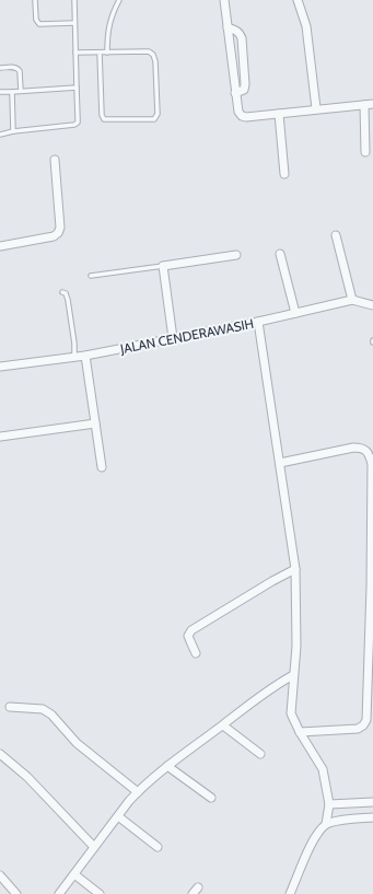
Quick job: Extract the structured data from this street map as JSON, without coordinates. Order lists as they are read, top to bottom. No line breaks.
{"streets":{"street":["JALAN CENDERAWASIH"]}}
